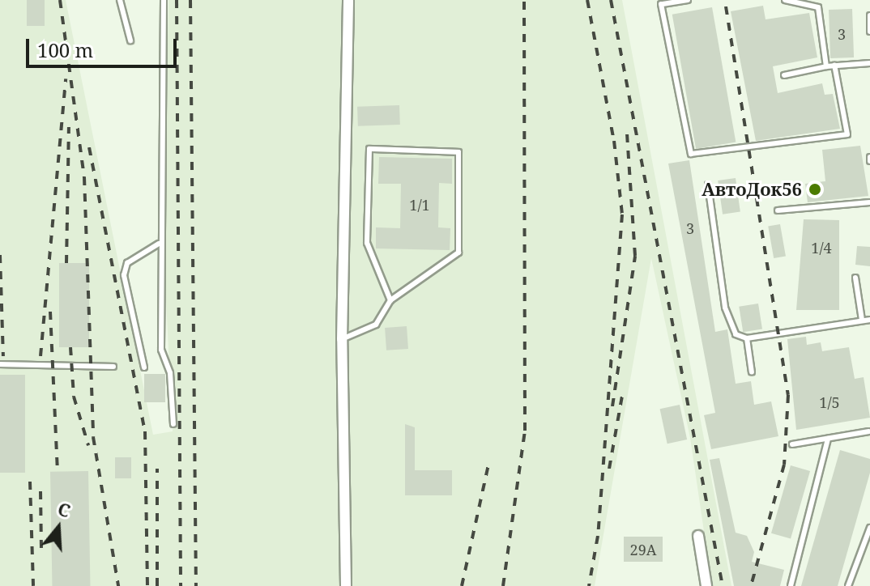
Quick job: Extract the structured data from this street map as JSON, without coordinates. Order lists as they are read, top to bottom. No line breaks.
{"places":["АвтоДок56"],"house_numbers":["3","1/1","3","1/4","1/5","29А"],"scale_bar":"100 m","north":"top"}
